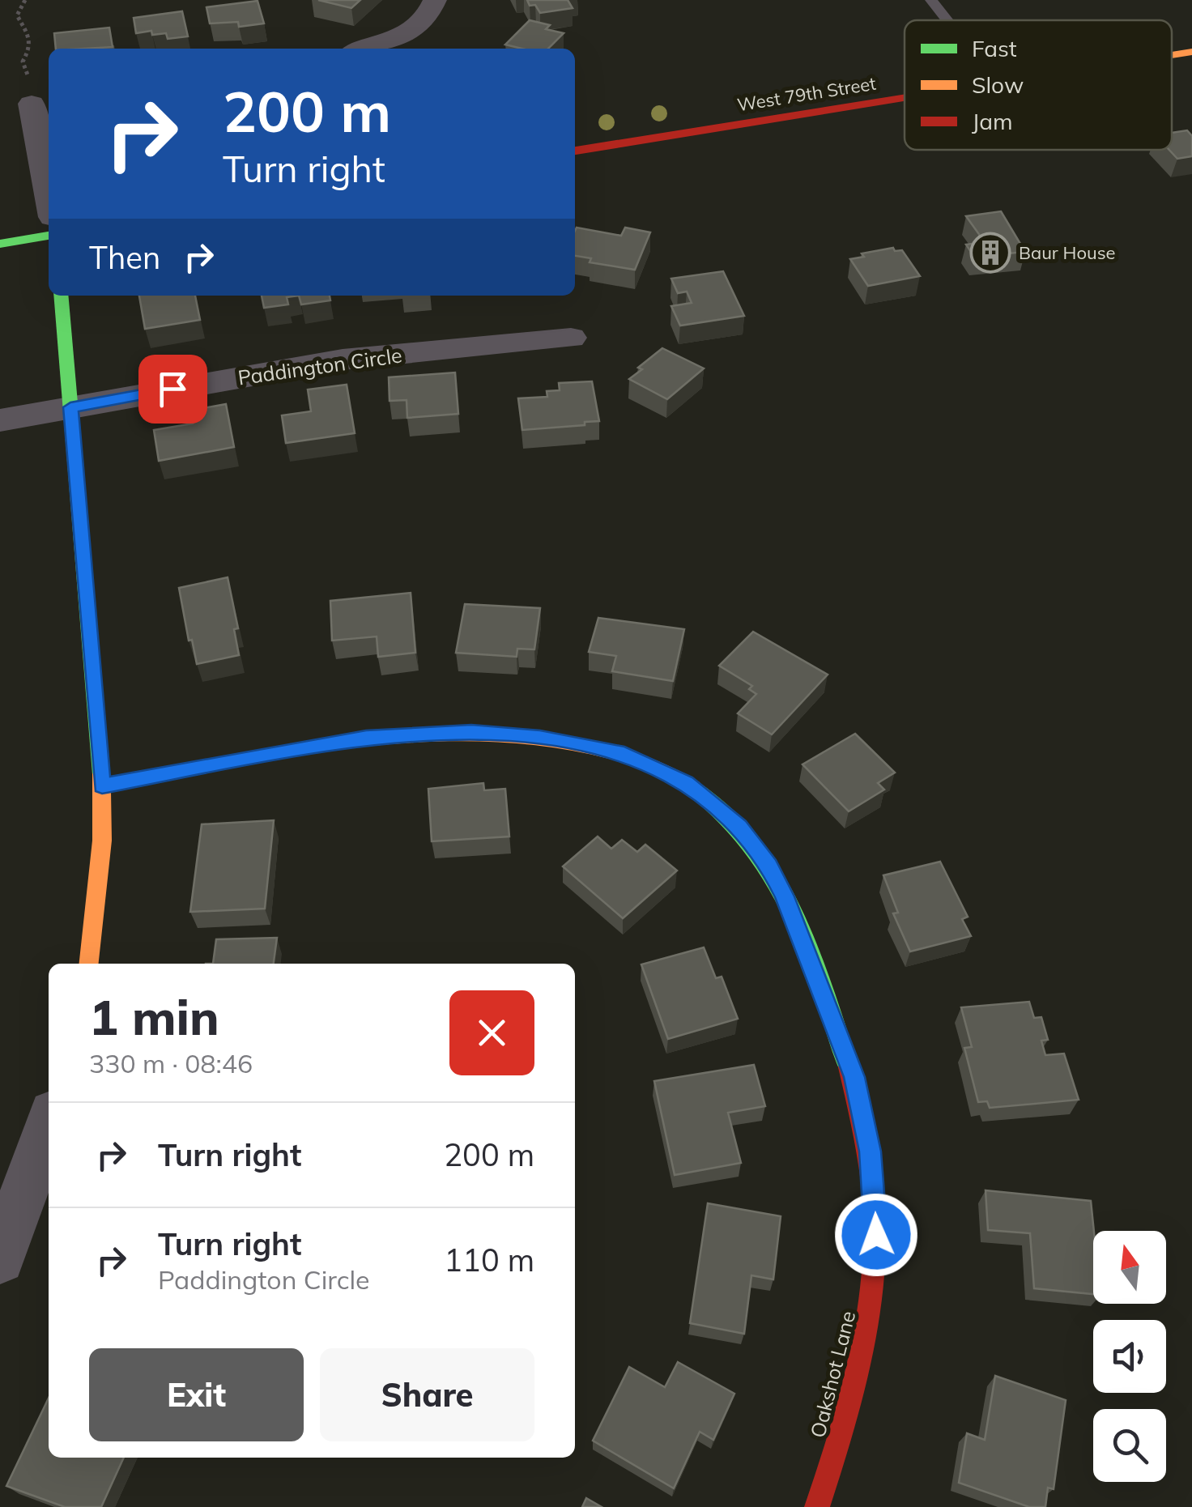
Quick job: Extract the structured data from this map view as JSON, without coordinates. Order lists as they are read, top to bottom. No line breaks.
{"streets":{"street":["West 79th Street","Paddington Circle","Oakshot Lane"]},"places":{"building":["Baur House"]},"legend":["Fast","Slow","Jam"],"north":"top","page":{"turn":["200 m","Turn right"],"then":"Then","heading":["1 min","330 m · 08:46"],"list":[{"name":"Turn right","value":"200 m"},{"name":"Turn right","note":"Paddington Circle","value":"110 m"}],"buttons":["Exit","Share"]}}
